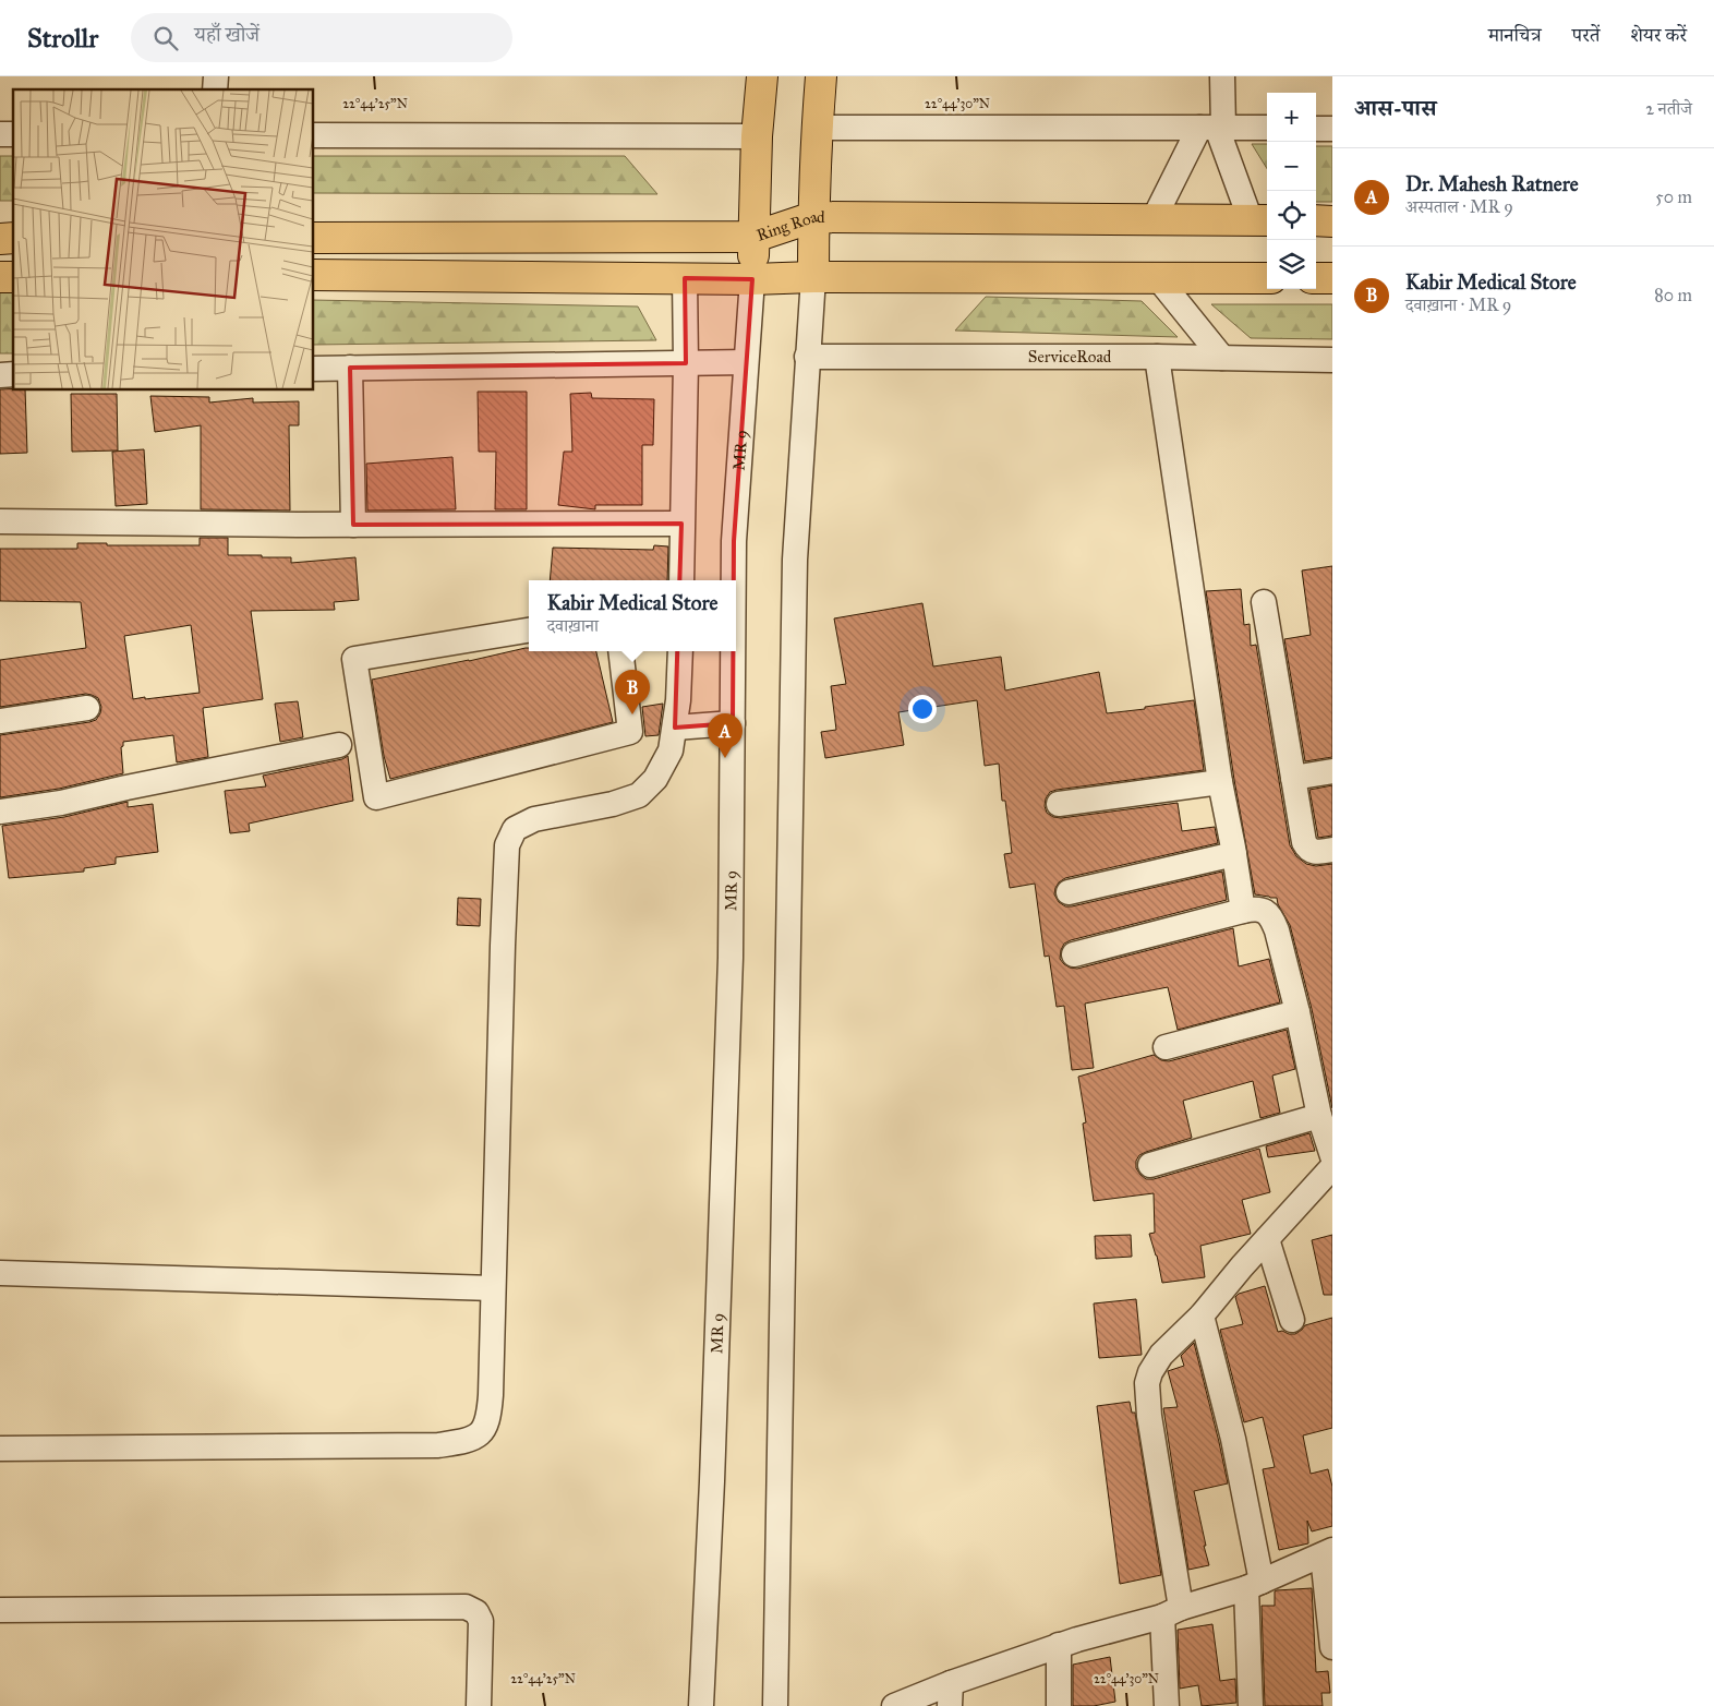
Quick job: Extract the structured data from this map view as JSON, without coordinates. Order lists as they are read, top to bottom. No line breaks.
{"streets":{"main road":["Ring Road","MR 9"],"street":["ServiceRoad"]},"crossings":[["Ring Road","MR 9"]],"page":{"header":"Strollr","search":"यहाँ खोजें","nav":["मानचित्र","परतें","शेयर करें"],"heading":["आस-पास","2 नतीजे"],"map_buttons":["+","−"],"list":[{"mark":"A","name":"Dr. Mahesh Ratnere","note":"अस्पताल · MR 9","value":"50 m"},{"mark":"B","name":"Kabir Medical Store","note":"दवाख़ाना · MR 9","value":"80 m"}],"popup":["Kabir Medical Store","दवाख़ाना"],"pins":["B","A"]},"coordinates":["22°44'25\"N","22°44'30\"N"]}
